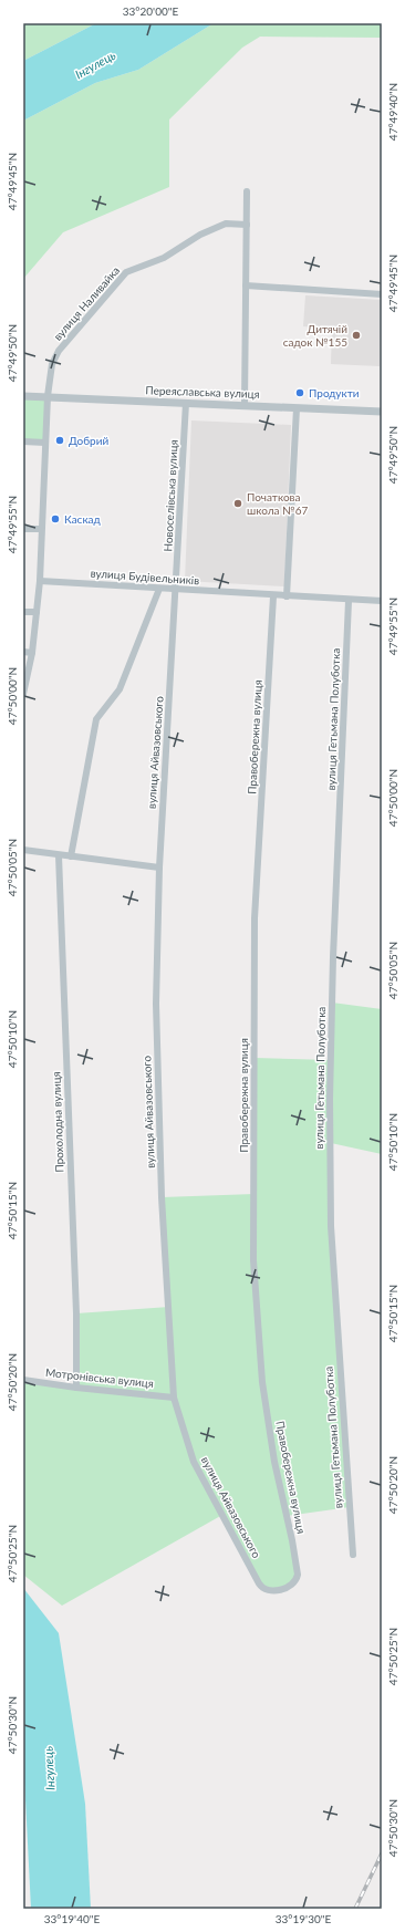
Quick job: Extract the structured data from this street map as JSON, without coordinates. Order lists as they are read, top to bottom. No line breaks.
{"streets":{"street":["вулиця Наливайка","Переяславська вулиця","Новоселівська вулиця","вулиця Будівельників","вулиця Гетьмана Полуботка","Правобережна вулиця","вулиця Айвазовського","Прохолодна вулиця","Мотронівська вулиця"]},"crossings":[["вулиця Наливайка","Переяславська вулиця"],["Переяславська вулиця","Новоселівська вулиця"],["Новоселівська вулиця","вулиця Будівельників"],["Новоселівська вулиця","вулиця Айвазовського"],["вулиця Будівельників","вулиця Гетьмана Полуботка"],["вулиця Будівельників","Правобережна вулиця"],["вулиця Будівельників","вулиця Айвазовського"],["Правобережна вулиця","вулиця Айвазовського"],["вулиця Айвазовського","Мотронівська вулиця"],["Прохолодна вулиця","Мотронівська вулиця"]],"water":["Інгулець"],"places":["Дитячій садок №155","Продукти","Добрий","Початкова школа №67","Каскад"],"coordinates":["33°20'00\"E","47°49'40\"N","47°49'45\"N","47°49'50\"N","47°49'55\"N","47°50'00\"N","47°50'05\"N","47°50'10\"N","47°50'15\"N","47°50'20\"N","47°50'25\"N","47°50'30\"N","33°19'40\"E","33°19'30\"E"]}
